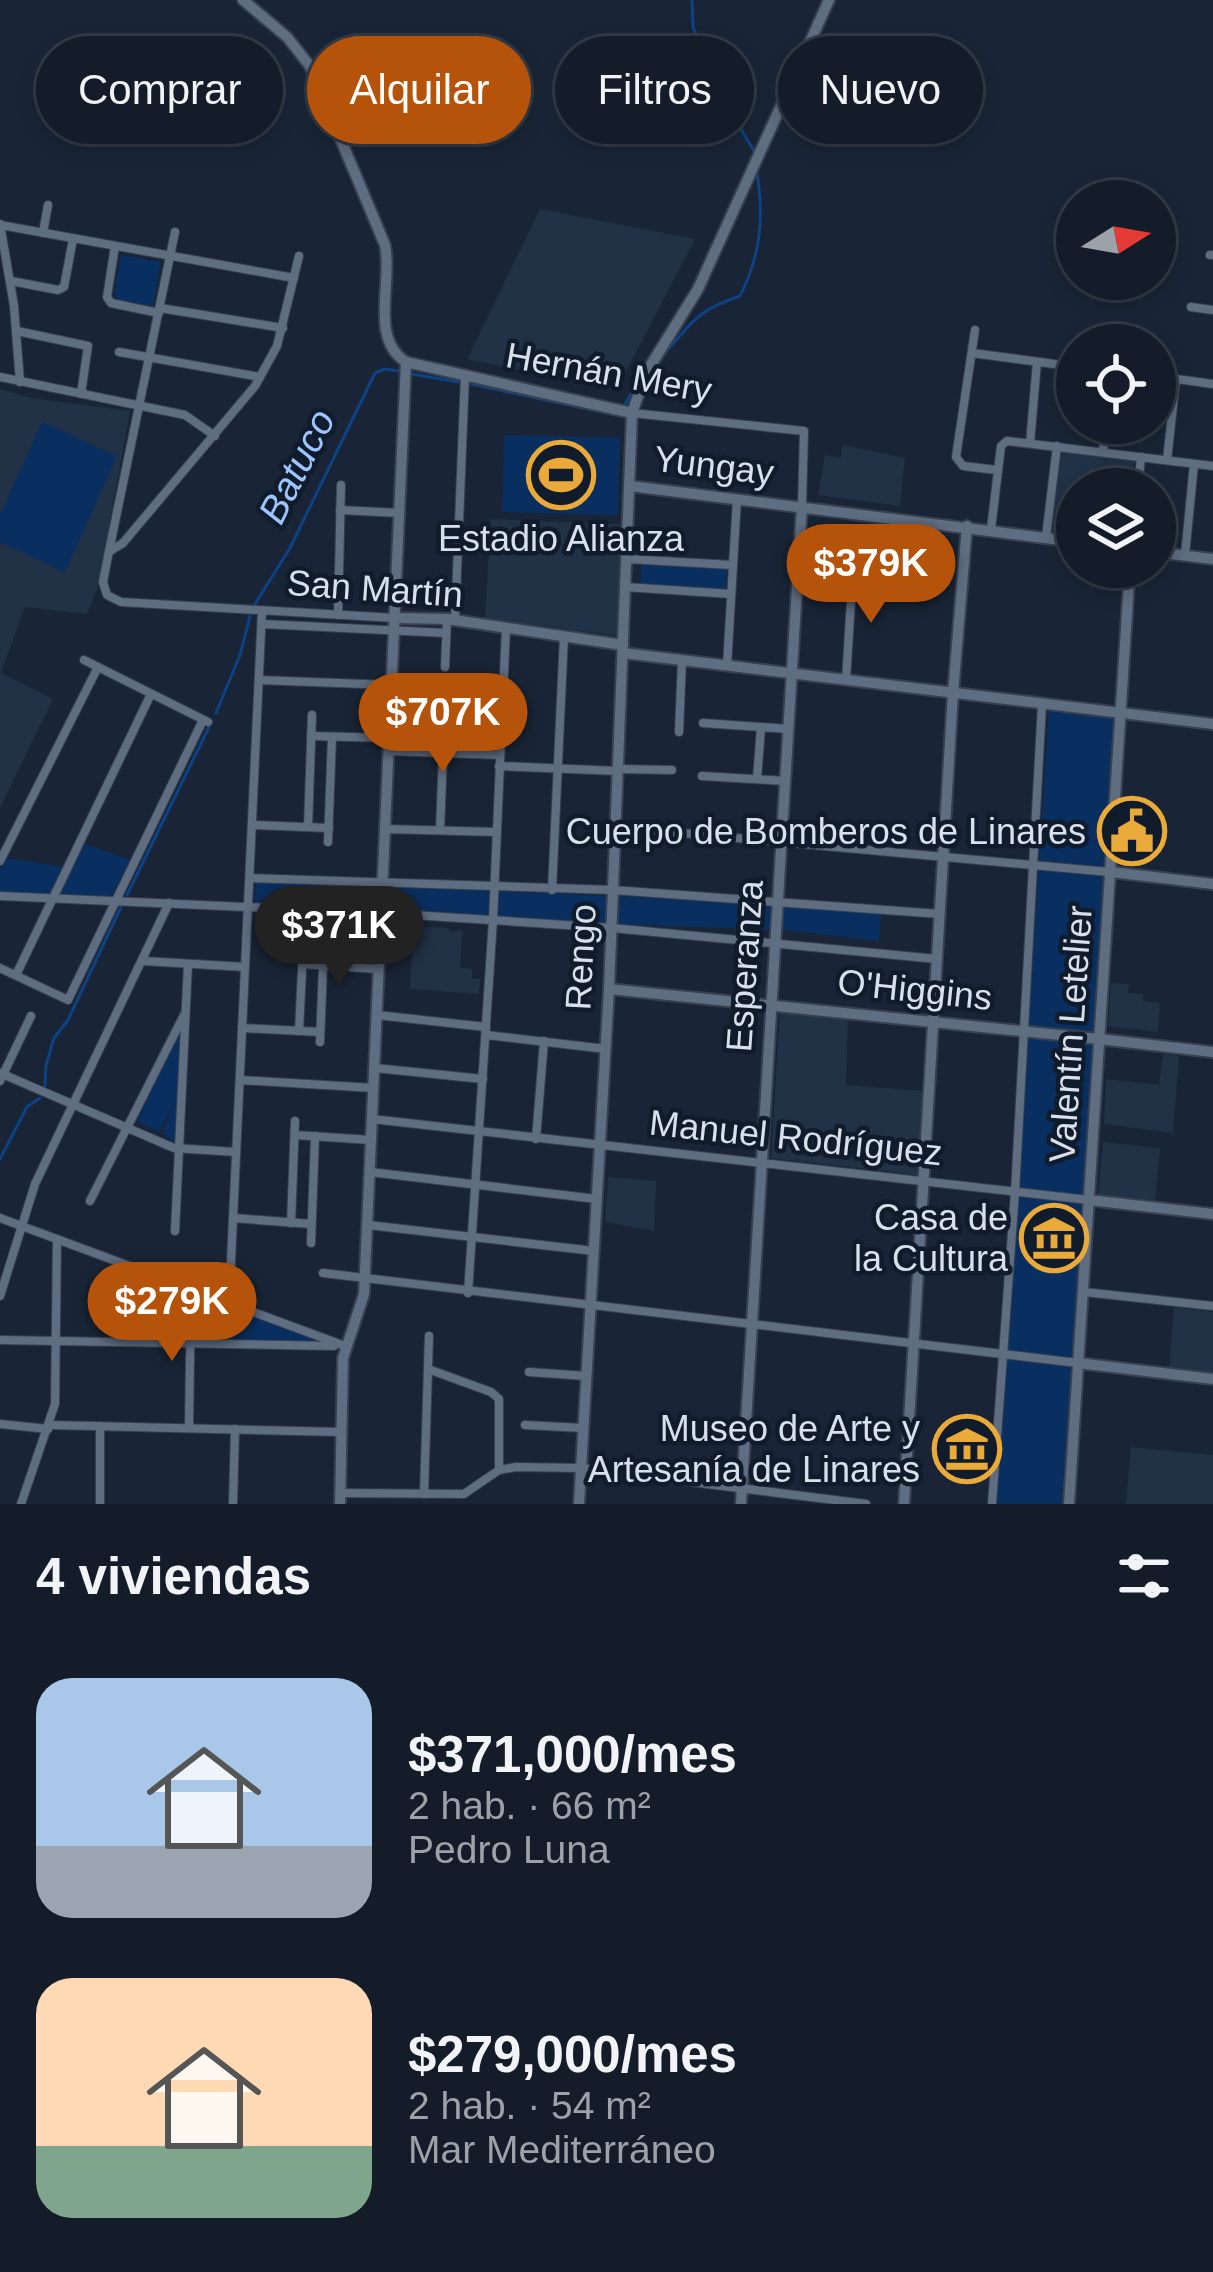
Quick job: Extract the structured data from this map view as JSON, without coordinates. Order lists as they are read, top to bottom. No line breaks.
{"streets":{"street":["Hernán Mery","Yungay","San Martín","Rengo","Esperanza","O'Higgins","Valentín Letelier","Manuel Rodríguez"]},"crossings":[["Hernán Mery","Rengo"],["Hernán Mery","Esperanza"],["Yungay","Rengo"],["Yungay","Esperanza"],["San Martín","Rengo"],["San Martín","Esperanza"],["San Martín","Valentín Letelier"],["Rengo","O'Higgins"],["Rengo","Manuel Rodríguez"],["Esperanza","O'Higgins"],["Esperanza","Manuel Rodríguez"],["O'Higgins","Valentín Letelier"],["Valentín Letelier","Manuel Rodríguez"]],"water":["Batuco"],"places":{"sports":["Estadio Alianza"],"public building":["Cuerpo de Bomberos de Linares"],"museum":["Casa de la Cultura","Museo de Arte y Artesanía de Linares"]},"north":"right","page":{"chip":["Comprar","Alquilar","Filtros","Nuevo"],"price":["$379K","$707K","$371K","$279K"],"heading":"4 viviendas","list":[{"name":"$371,000/mes","note":"2 hab. · 66 m² · Pedro Luna"},{"name":"$279,000/mes","note":"2 hab. · 54 m² · Mar Mediterráneo"}]}}
